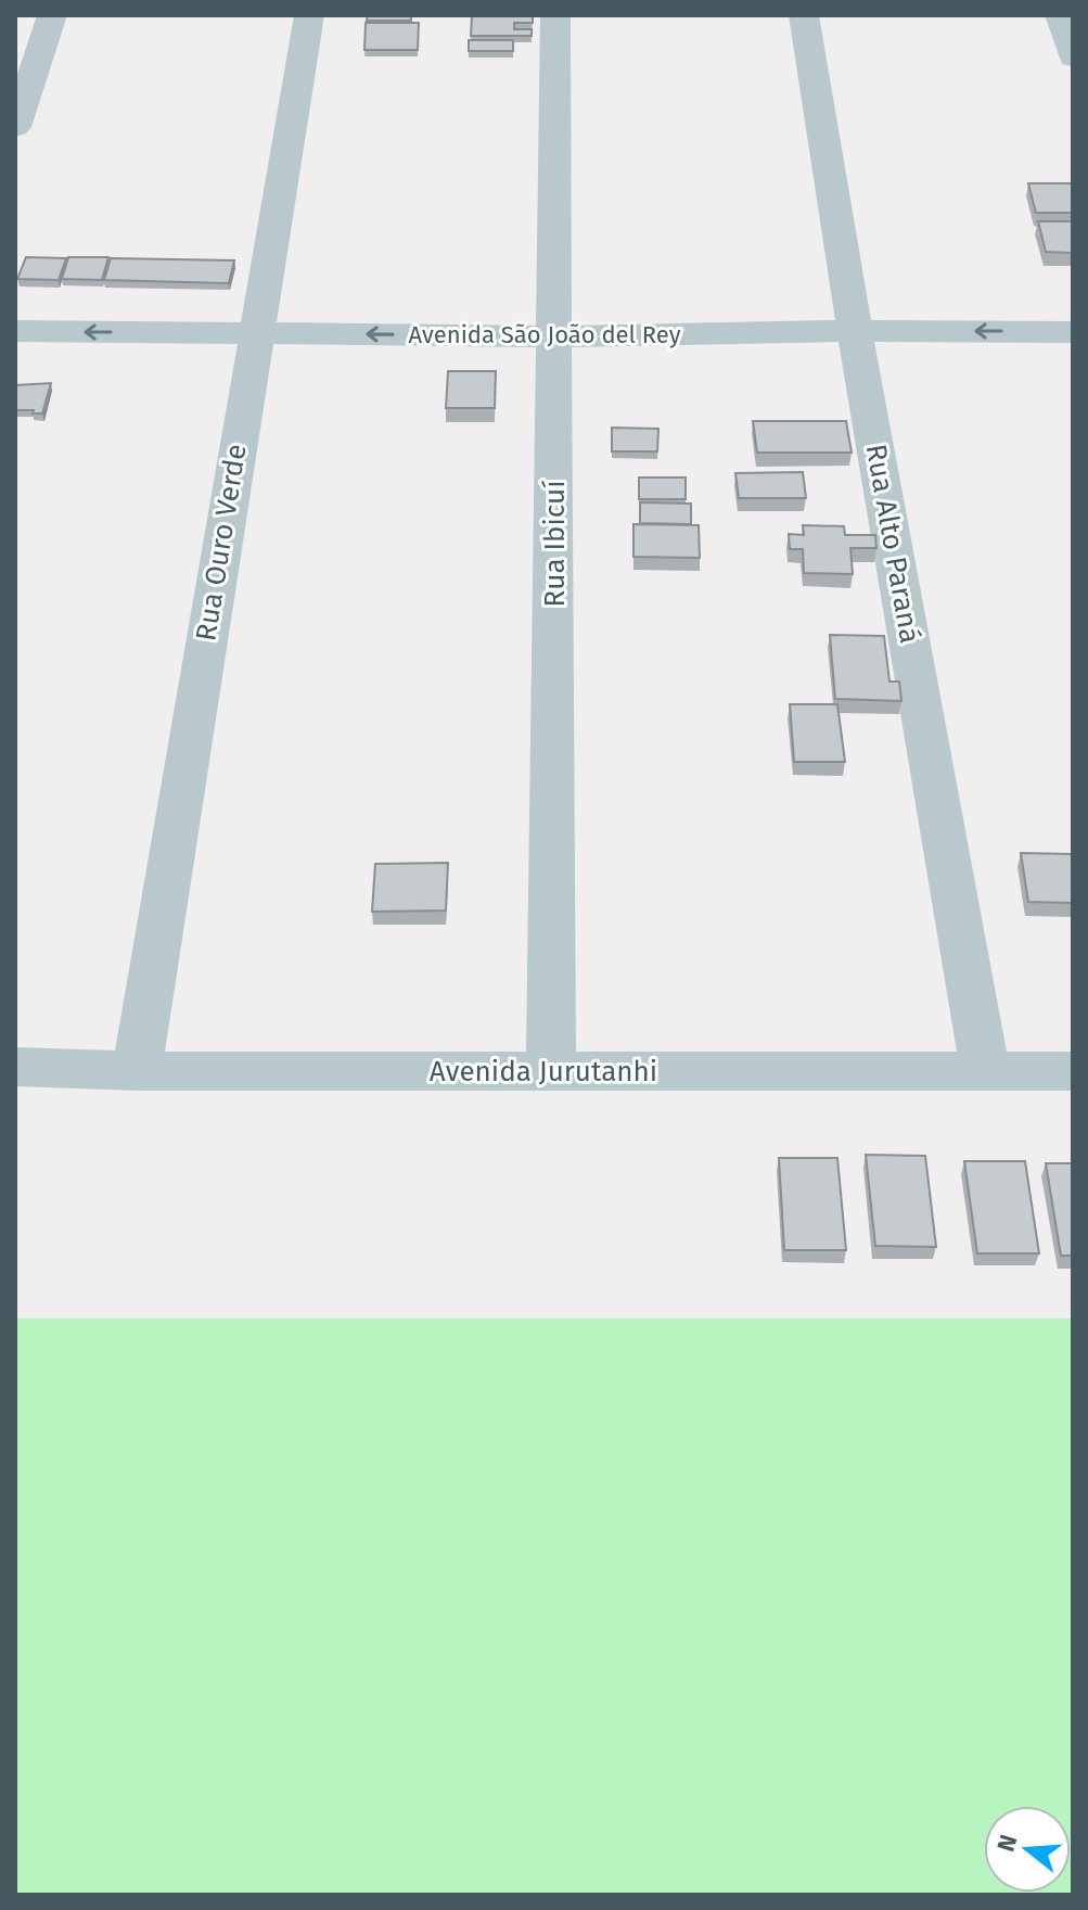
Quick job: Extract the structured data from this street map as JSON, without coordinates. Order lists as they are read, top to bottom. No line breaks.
{"streets":{"street":["Avenida São João del Rey","Rua Ouro Verde","Rua Ibicuí","Rua Alto Paraná","Avenida Jurutanhi"]},"crossings":[["Avenida São João del Rey","Rua Ouro Verde"],["Avenida São João del Rey","Rua Ibicuí"],["Avenida São João del Rey","Rua Alto Paraná"],["Rua Ouro Verde","Avenida Jurutanhi"],["Rua Ibicuí","Avenida Jurutanhi"],["Rua Alto Paraná","Avenida Jurutanhi"]],"one_way":["Avenida São João del Rey"],"north":"left"}
